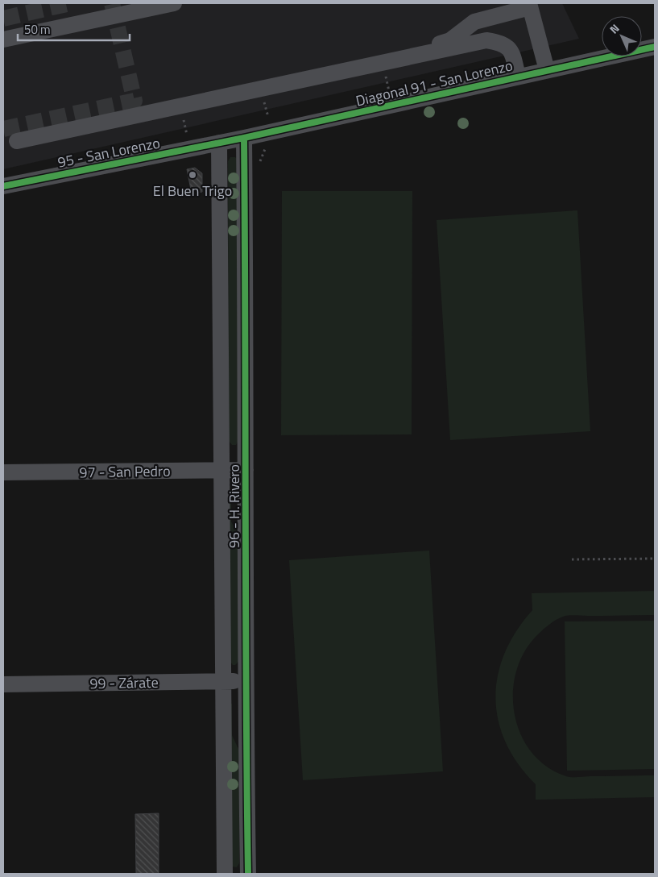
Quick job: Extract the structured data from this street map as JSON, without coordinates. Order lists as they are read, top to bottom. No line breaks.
{"streets":{"street":["Diagonal 91 - San Lorenzo","95 - San Lorenzo","97 - San Pedro","96 - H. Rivero","99 - Zárate"]},"crossings":[["Diagonal 91 - San Lorenzo","95 - San Lorenzo"],["Diagonal 91 - San Lorenzo","96 - H. Rivero"],["95 - San Lorenzo","96 - H. Rivero"],["97 - San Pedro","96 - H. Rivero"],["96 - H. Rivero","99 - Zárate"]],"places":["El Buen Trigo"],"scale_bar":"50 m","north":"top left"}
